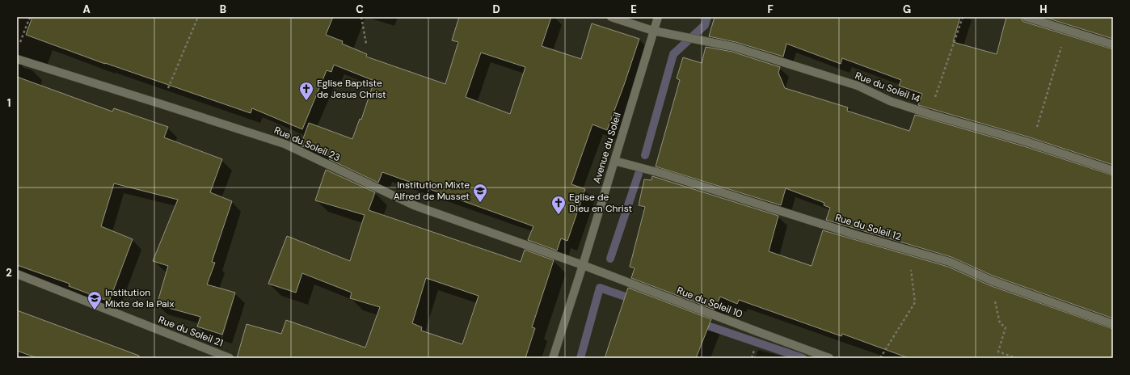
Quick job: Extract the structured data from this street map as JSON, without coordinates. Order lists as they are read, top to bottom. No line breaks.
{"streets":{"street":["Rue du Soleil 14","Rue du Soleil 23","Avenue du Soleil","Rue du Soleil 12","Rue du Soleil 10","Rue du Soleil 21"]},"crossings":[["Rue du Soleil 14","Avenue du Soleil"],["Rue du Soleil 23","Avenue du Soleil"],["Rue du Soleil 23","Rue du Soleil 10"],["Avenue du Soleil","Rue du Soleil 12"],["Avenue du Soleil","Rue du Soleil 10"]],"places":{"church":["Eglise Baptiste de Jesus Christ","Eglise de Dieu en Christ"],"school or university":["Institution Mixte Alfred de Musset","Institution Mixte de la Paix"]},"grid":{"columns":["A","B","C","D","E","F","G","H"],"rows":["1","2"]}}
